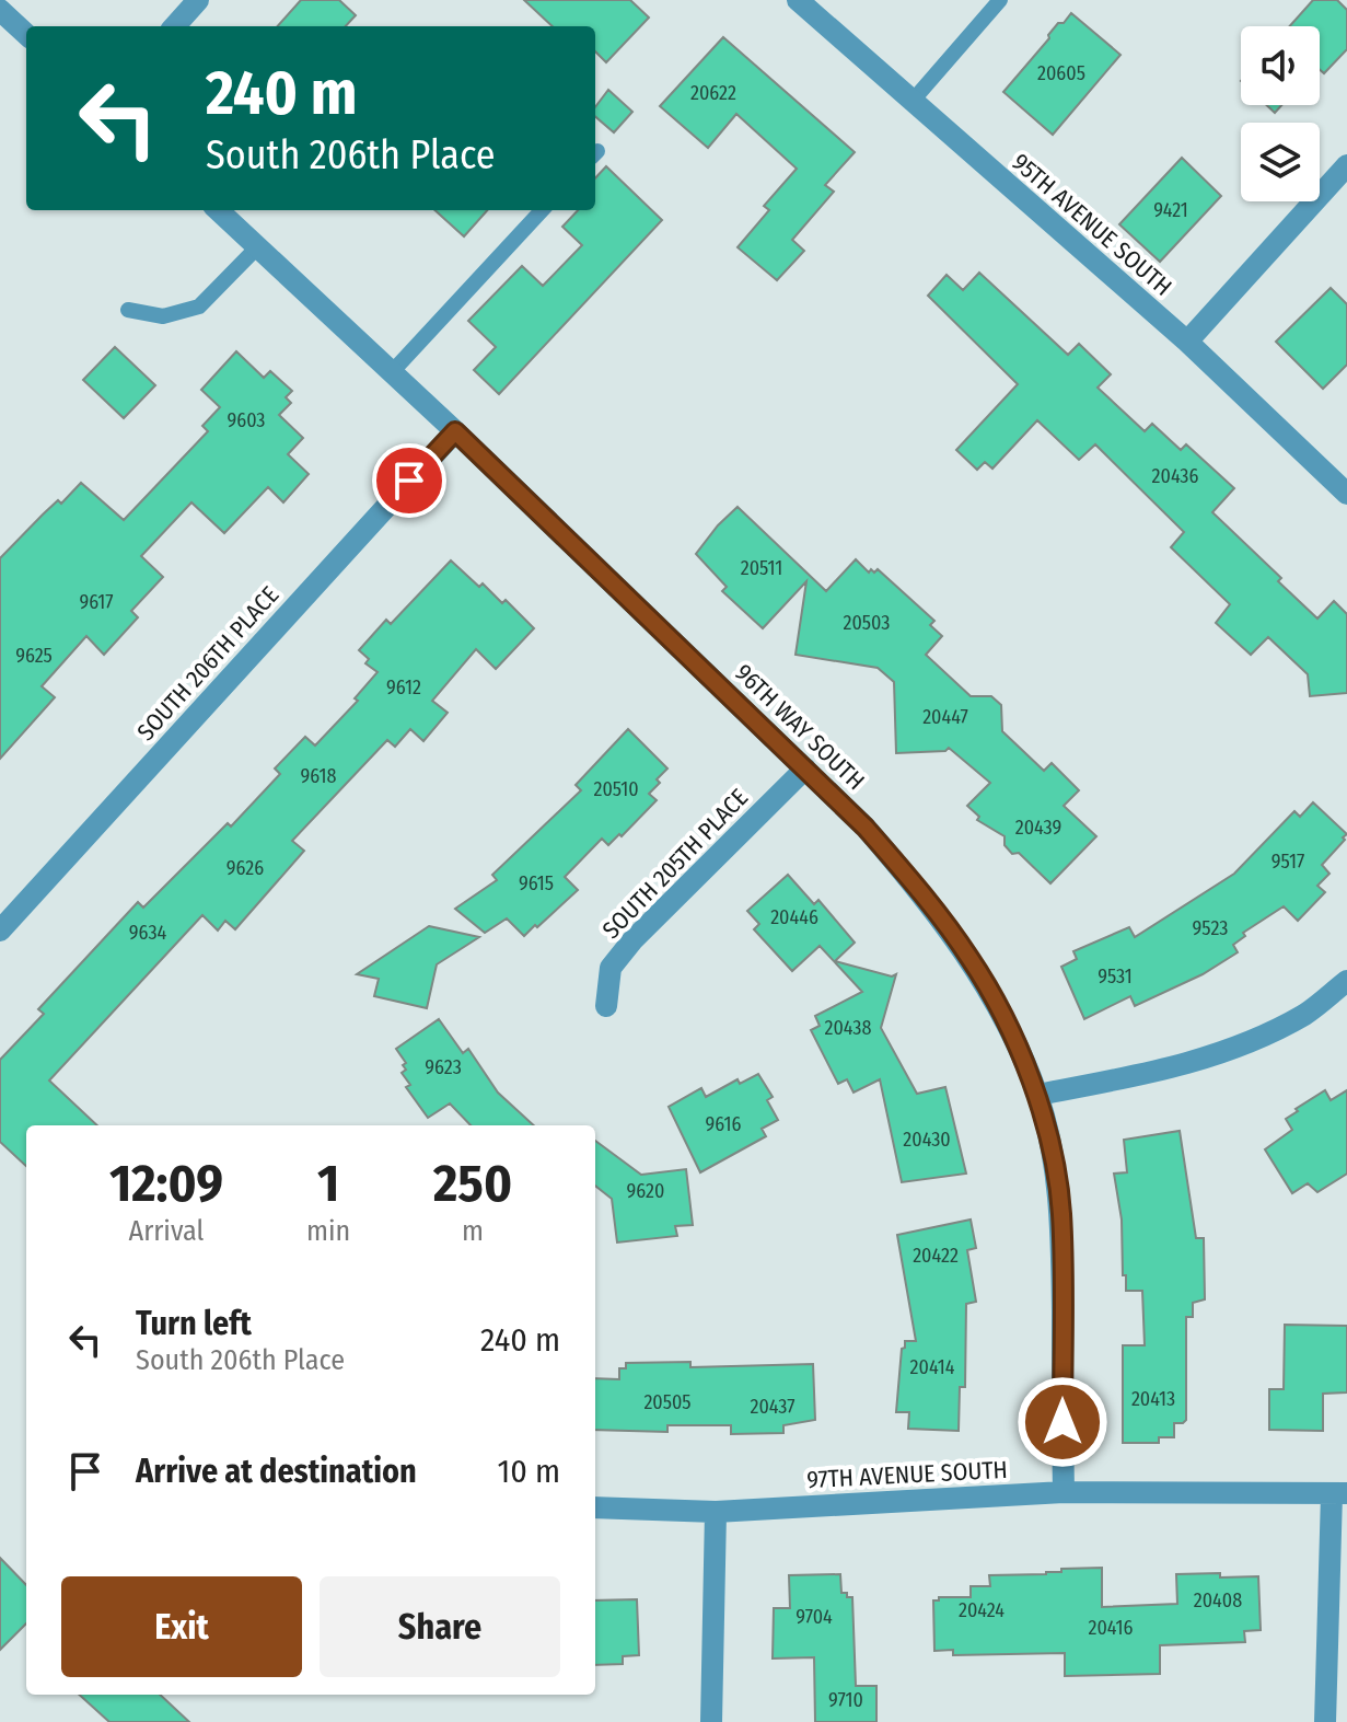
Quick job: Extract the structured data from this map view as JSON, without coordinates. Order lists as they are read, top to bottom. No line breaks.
{"streets":{"street":["95TH AVENUE SOUTH","SOUTH 206TH PLACE","96TH WAY SOUTH","SOUTH 205TH PLACE","97TH AVENUE SOUTH"]},"crossings":[["SOUTH 206TH PLACE","96TH WAY SOUTH"],["96TH WAY SOUTH","SOUTH 205TH PLACE"],["96TH WAY SOUTH","97TH AVENUE SOUTH"]],"house_numbers":["20605","20622","9421","9603","20436","20511","9617","20503","9625","9612","20447","9618","20510","20439","9517","9626","9615","20446","9523","9634","9531","20438","9623","9616","20430","9620","20422","20414","20413","20505","20437","20408","20424","9704","20416","9710"],"page":{"turn":["240 m","South 206th Place"],"eta":["12:09","Arrival","1","min","250","m"],"list":[{"name":"Turn left","note":"South 206th Place","value":"240 m"},{"name":"Arrive at destination","value":"10 m"}],"buttons":["Exit","Share"]}}
